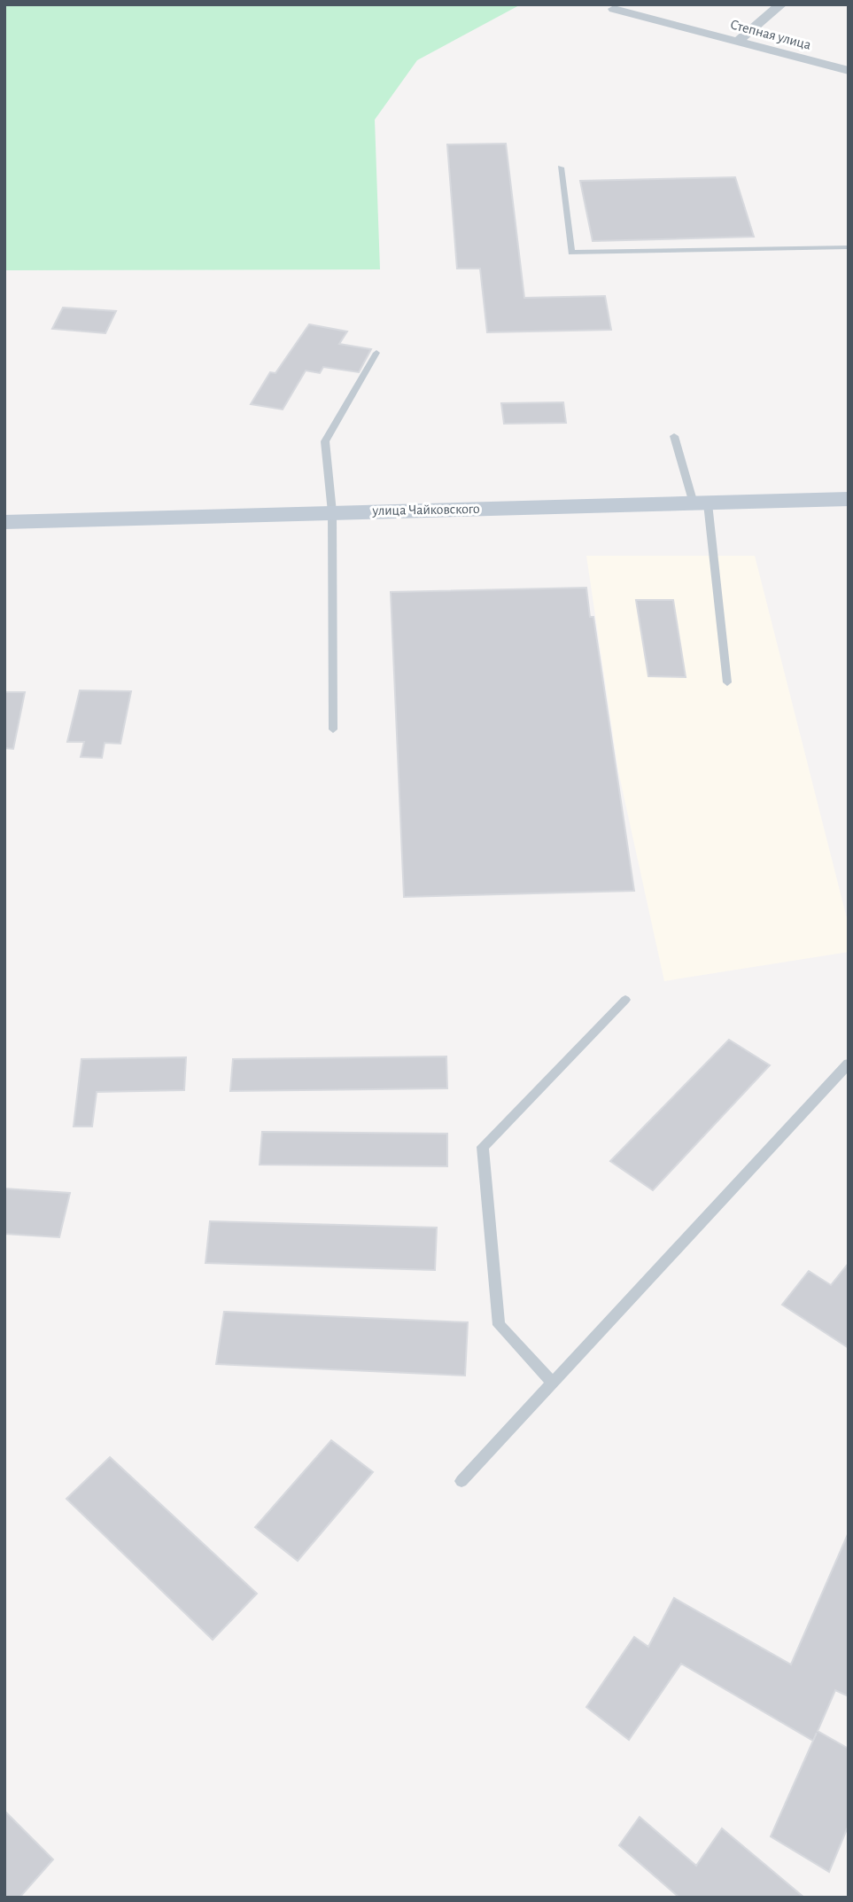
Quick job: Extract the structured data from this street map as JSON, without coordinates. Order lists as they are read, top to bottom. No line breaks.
{"streets":{"main road":["улица Чайковского"],"street":["Степная улица"]}}
